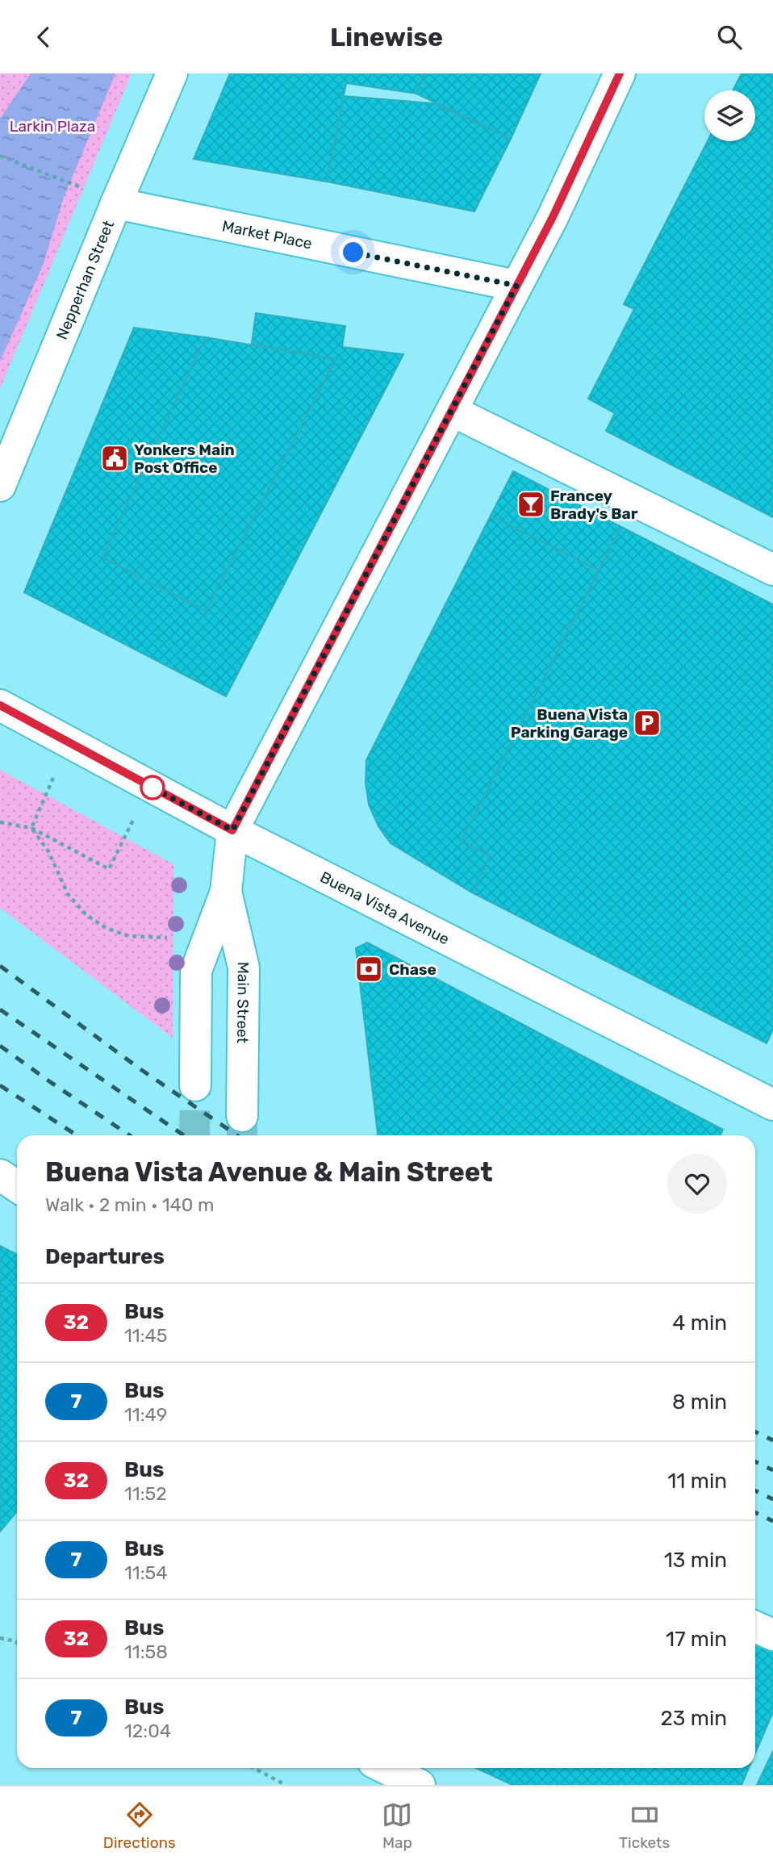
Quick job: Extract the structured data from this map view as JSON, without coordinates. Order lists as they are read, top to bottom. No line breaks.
{"streets":{"street":["Market Place","Nepperhan Street","Buena Vista Avenue","Main Street"]},"crossings":[["Market Place","Nepperhan Street"],["Market Place","Main Street"],["Buena Vista Avenue","Main Street"]],"parks":["Larkin Plaza"],"places":{"public building":["Yonkers Main Post Office"],"bar":["Francey Brady's Bar"],"parking":["Buena Vista Parking Garage"],"bank":["Chase"]},"lines":["bus line 32"],"page":{"header":"Linewise","heading":[["Buena Vista Avenue & Main Street","Walk · 2 min · 140 m"],"Departures"],"list":[{"mark":"32","name":"Bus","note":"11:45","value":"4 min"},{"mark":"7","name":"Bus","note":"11:49","value":"8 min"},{"mark":"32","name":"Bus","note":"11:52","value":"11 min"},{"mark":"7","name":"Bus","note":"11:54","value":"13 min"},{"mark":"32","name":"Bus","note":"11:58","value":"17 min"},{"mark":"7","name":"Bus","note":"12:04","value":"23 min"}],"tabs":["Directions","Map","Tickets"]}}
